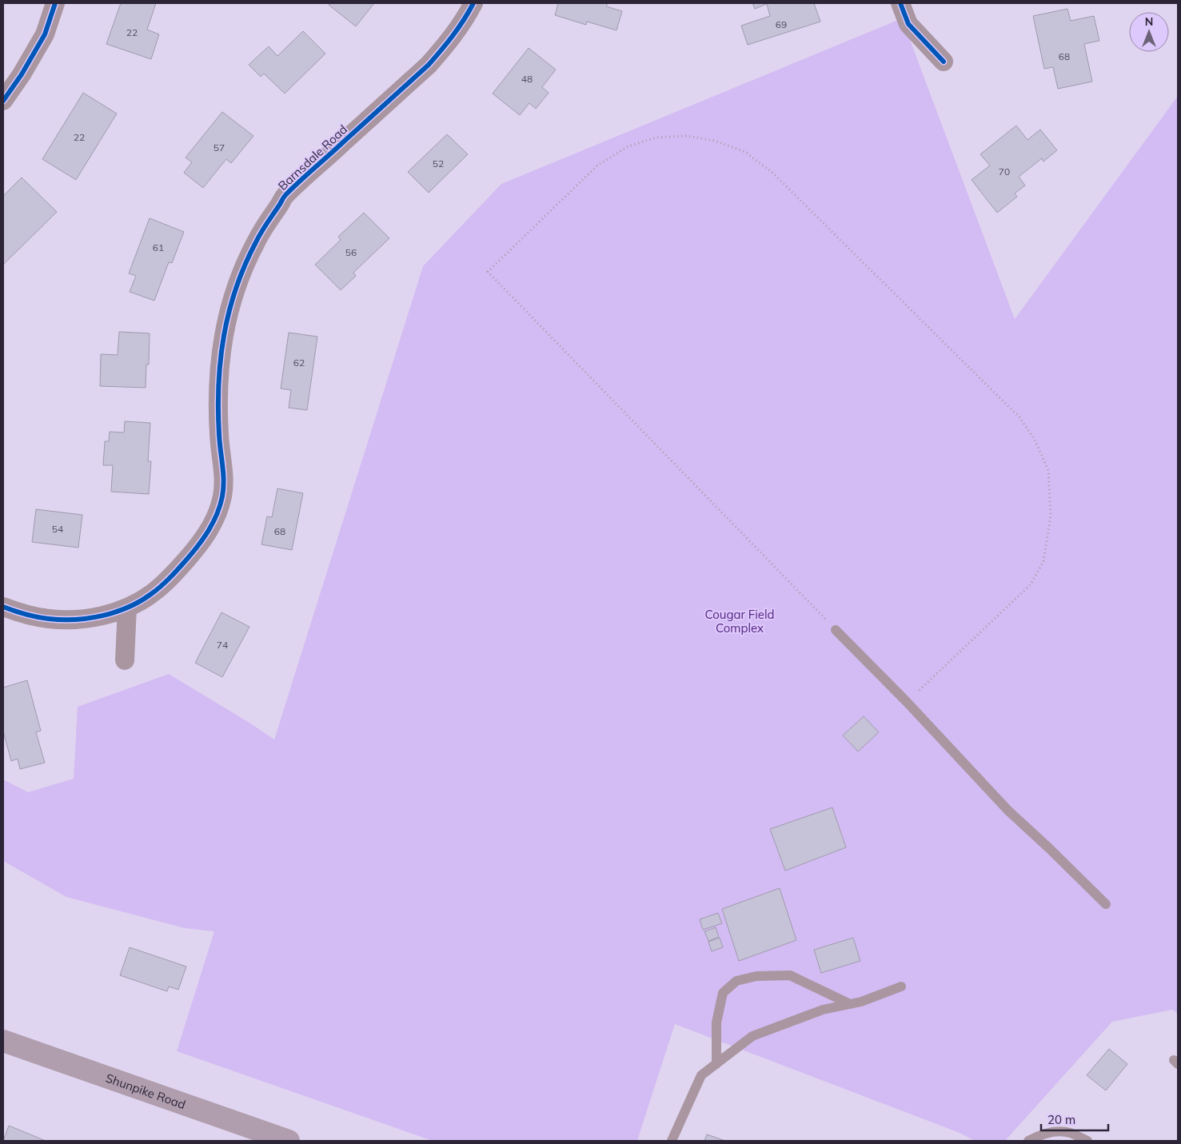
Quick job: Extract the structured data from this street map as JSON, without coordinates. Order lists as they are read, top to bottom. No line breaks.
{"streets":{"main road":["Shunpike Road"],"street":["Barnsdale Road"]},"parks":["Cougar Field Complex"],"house_numbers":["69","22","68","48","22","57","52","70","61","56","62","54","68","74"],"scale_bar":"20 m","north":"top"}
